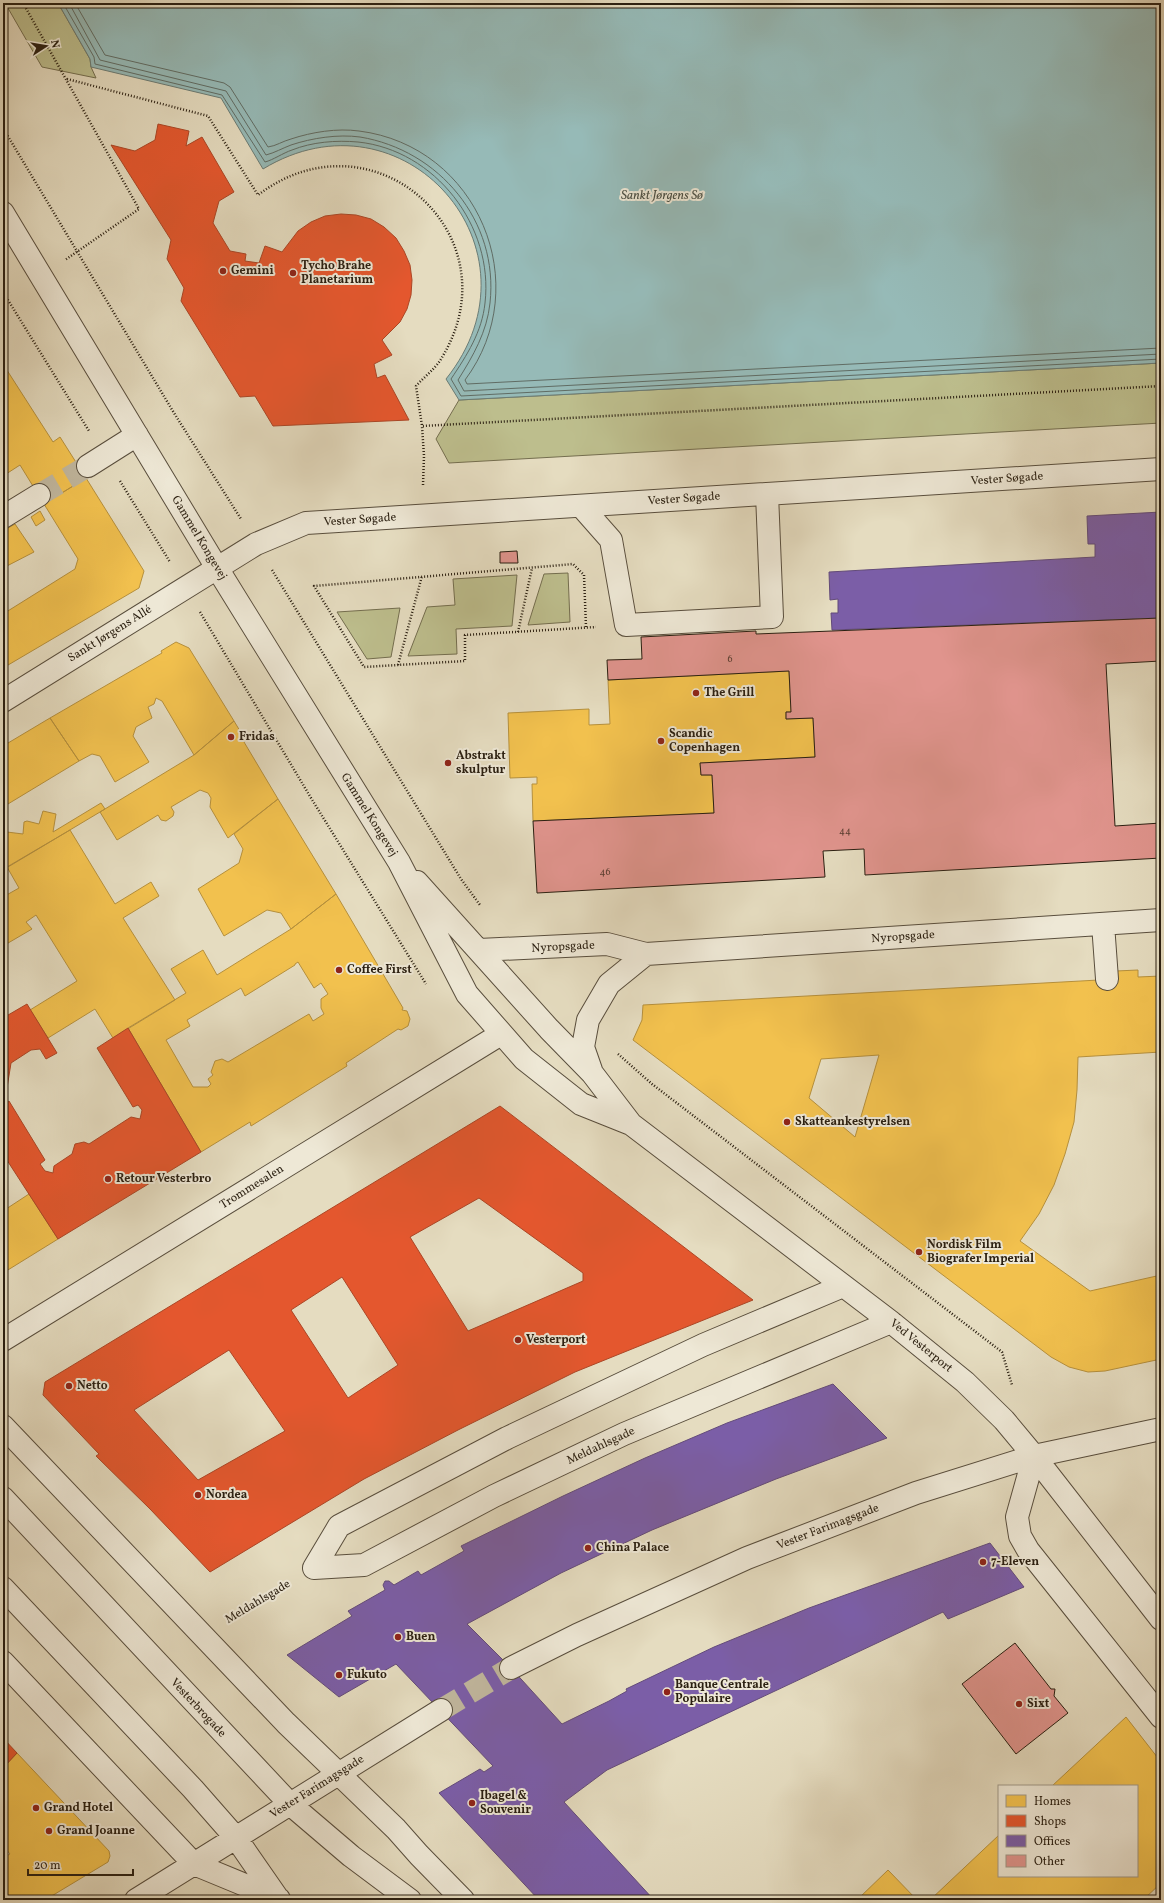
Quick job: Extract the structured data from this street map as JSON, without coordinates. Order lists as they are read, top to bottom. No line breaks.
{"streets":{"street":["Vester Søgade","Gammel Kongevej","Sankt Jørgens Allé","Nyropsgade","Trommesalen","Ved Vesterport","Meldahlsgade","Vester Farimagsgade","Vesterbrogade"]},"crossings":[["Vester Søgade","Gammel Kongevej"],["Vester Søgade","Sankt Jørgens Allé"],["Gammel Kongevej","Sankt Jørgens Allé"],["Gammel Kongevej","Nyropsgade"],["Gammel Kongevej","Trommesalen"],["Gammel Kongevej","Ved Vesterport"],["Ved Vesterport","Meldahlsgade"],["Ved Vesterport","Vester Farimagsgade"],["Vester Farimagsgade","Vesterbrogade"]],"water":["Sankt Jørgens Sø"],"places":["Gemini","Tycho Brahe Planetarium","The Grill","Fridas","Scandic Copenhagen","Abstrakt skulptur","Coffee First","Skatteankestyrelsen","Retour Vesterbro","Nordisk Film Biografer Imperial","Vesterport","Netto","Nordea","China Palace","7-Eleven","Buen","Fukuto","Banque Centrale Populaire","Sixt","Ibagel & Souvenir","Grand Hotel","Grand Joanne"],"house_numbers":["6","44","46"],"legend":["Homes","Shops","Offices","Other"],"scale_bar":"20 m","north":"right"}
